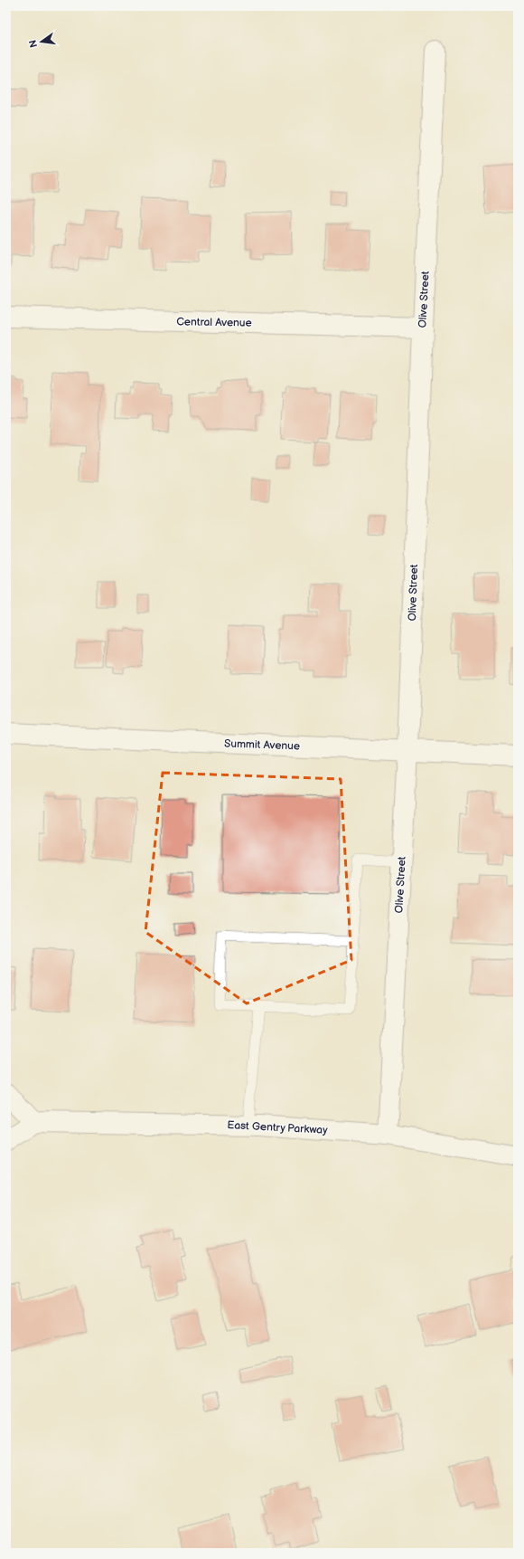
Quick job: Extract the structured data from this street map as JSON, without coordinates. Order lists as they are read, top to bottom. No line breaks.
{"streets":{"street":["Olive Street","Central Avenue","Summit Avenue","East Gentry Parkway"]},"crossings":[["Olive Street","Central Avenue"],["Olive Street","Summit Avenue"],["Olive Street","East Gentry Parkway"]],"north":"left"}
